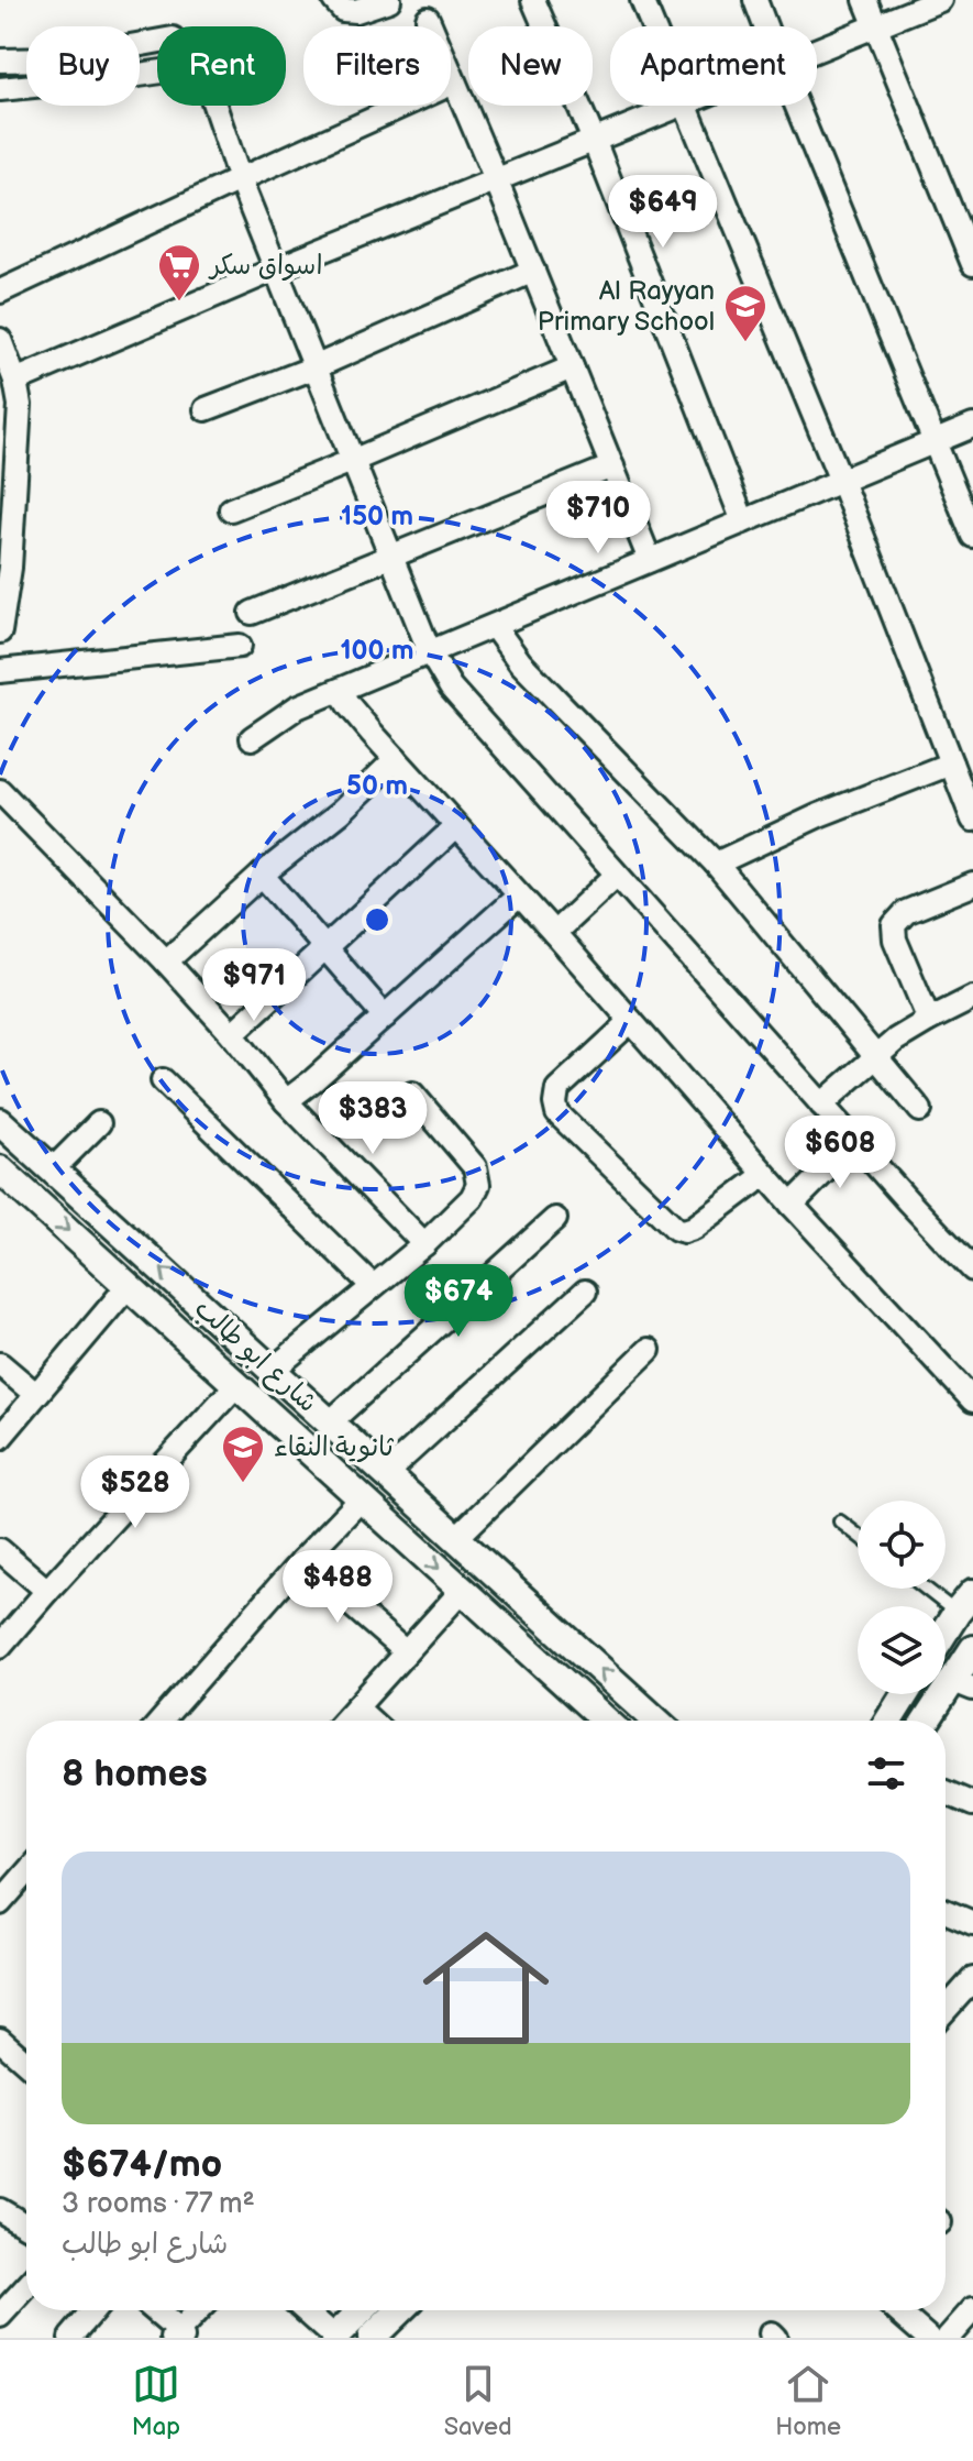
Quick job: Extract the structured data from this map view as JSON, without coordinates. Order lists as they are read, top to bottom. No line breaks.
{"streets":{"street":["شارع ابو طالب"]},"places":{"supermarket":["اسواق سكر"],"school or university":["Al Rayyan Primary School","ثانوية النقاء"]},"page":{"chip":["Buy","Rent","Filters","New","Apartment"],"price":["$649","$710","$971","$383","$608","$674","$528","$488"],"heading":"8 homes","list":[{"name":"$674/mo","note":"3 rooms · 77 m² · شارع ابو طالب"}],"tabs":["Map","Saved","Home"]},"rings":["150 m","100 m","50 m"]}
